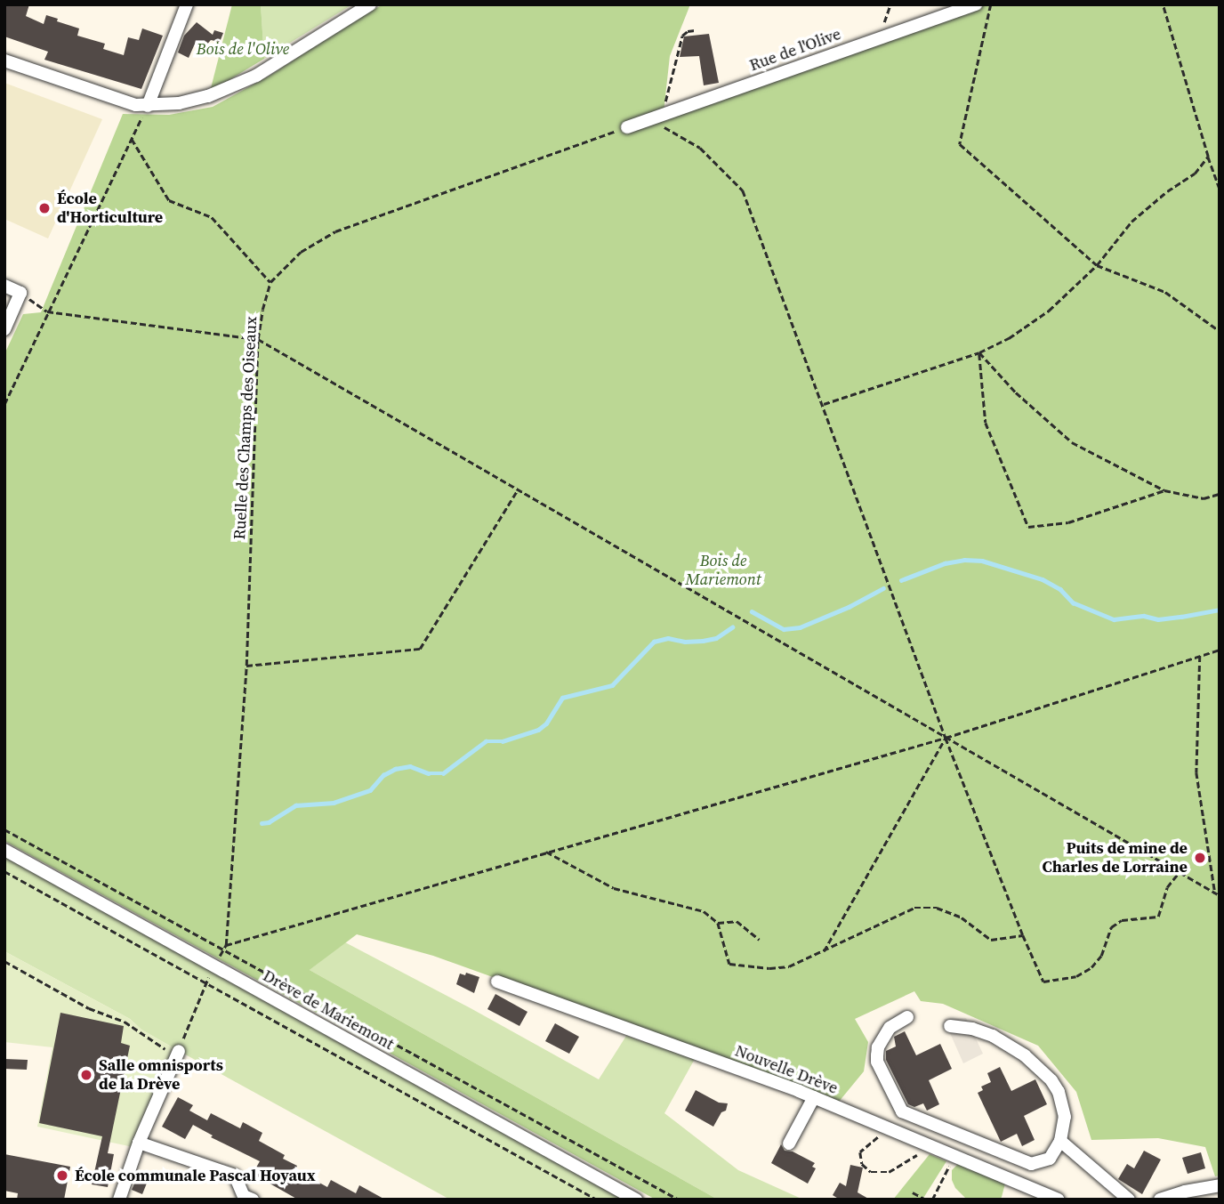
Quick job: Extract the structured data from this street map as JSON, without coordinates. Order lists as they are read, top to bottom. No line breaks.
{"streets":{"street":["Rue de l'Olive","Drève de Mariemont","Nouvelle Drève"],"path":["Ruelle des Champs des Oiseaux"]},"crossings":[["Rue de l'Olive","Ruelle des Champs des Oiseaux"],["Ruelle des Champs des Oiseaux","Drève de Mariemont"]],"parks":["Bois de l'Olive","Bois de Mariemont"],"places":["École d'Horticulture","Puits de mine de Charles de Lorraine","Salle omnisports de la Drève","École communale Pascal Hoyaux"]}
